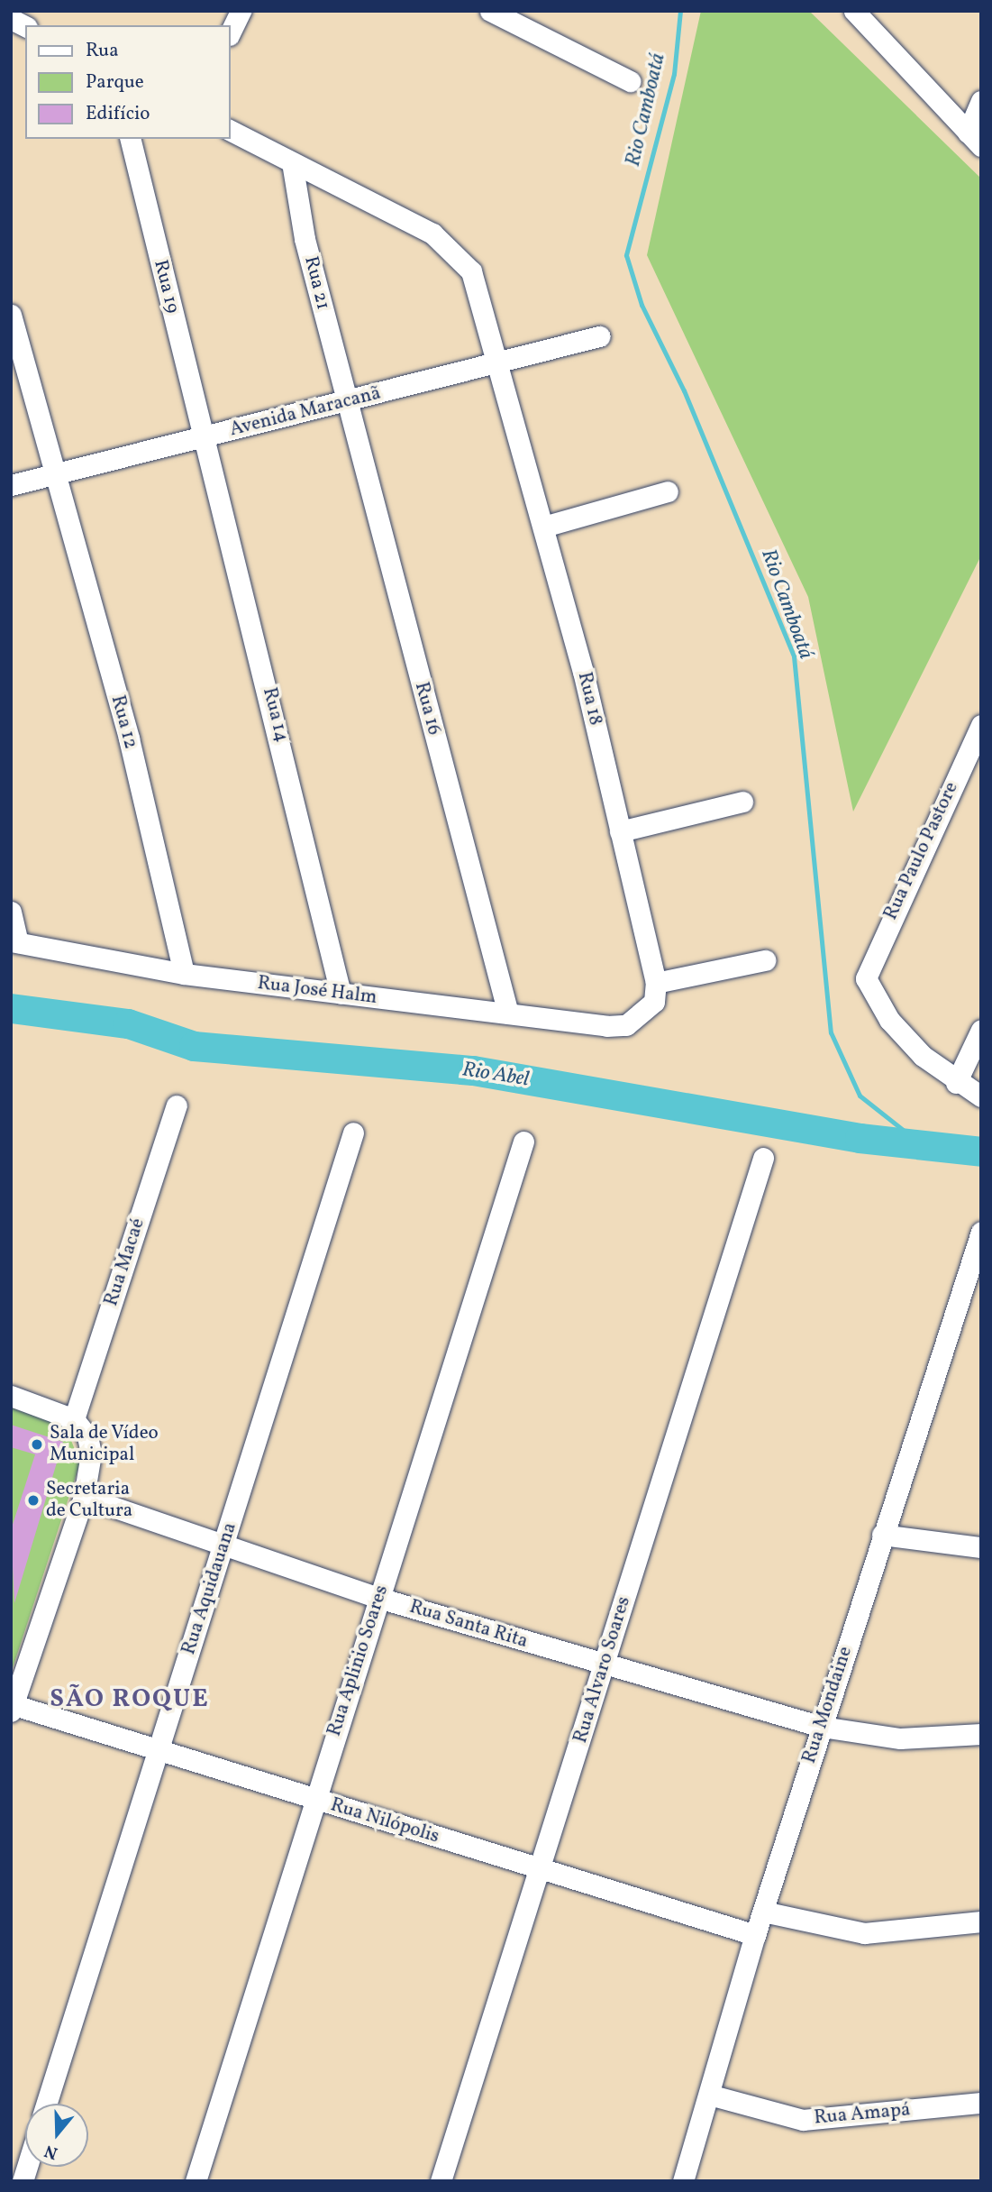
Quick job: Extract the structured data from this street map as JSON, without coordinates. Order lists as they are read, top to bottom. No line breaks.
{"streets":{"street":["Rua 21","Rua 19","Avenida Maracanã","Rua 18","Rua 16","Rua 14","Rua 12","Rua Paulo Pastore","Rua José Halm","Rua Macaé","Rua Aquidauana","Rua Santa Rita","Rua Aplinio Soares","Rua Alvaro Soares","Rua Mondaine","Rua Nilópolis","Rua Amapá"]},"crossings":[["Rua 21","Avenida Maracanã"],["Rua 21","Rua 18"],["Rua 21","Rua 16"],["Rua 19","Avenida Maracanã"],["Rua 19","Rua 14"],["Avenida Maracanã","Rua 18"],["Avenida Maracanã","Rua 16"],["Avenida Maracanã","Rua 14"],["Avenida Maracanã","Rua 12"],["Rua 18","Rua José Halm"],["Rua 16","Rua José Halm"],["Rua 14","Rua José Halm"],["Rua 12","Rua José Halm"],["Rua Aquidauana","Rua Santa Rita"],["Rua Aquidauana","Rua Nilópolis"],["Rua Santa Rita","Rua Aplinio Soares"],["Rua Santa Rita","Rua Alvaro Soares"],["Rua Santa Rita","Rua Mondaine"],["Rua Aplinio Soares","Rua Nilópolis"],["Rua Alvaro Soares","Rua Nilópolis"],["Rua Mondaine","Rua Nilópolis"],["Rua Mondaine","Rua Amapá"]],"districts":["SÃO ROQUE"],"water":["Rio Camboatá","Rio Abel"],"places":["Sala de Vídeo Municipal","Secretaria de Cultura"],"legend":["Rua","Parque","Edifício"],"north":"bottom"}
